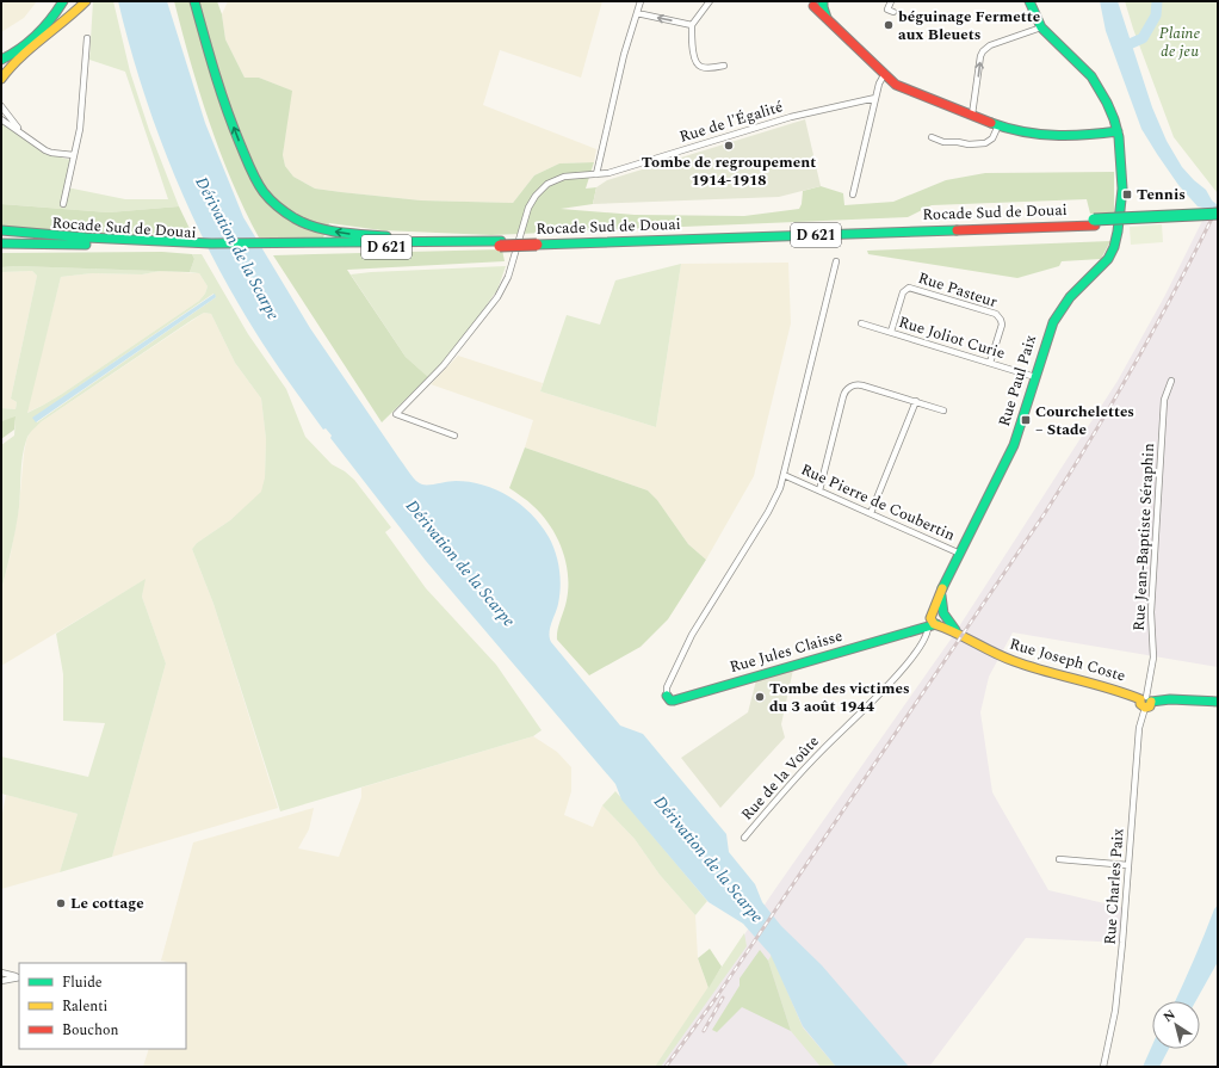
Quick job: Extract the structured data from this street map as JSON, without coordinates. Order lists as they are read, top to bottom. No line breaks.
{"streets":{"main road":["Rocade Sud de Douai","D 621","Rue Paul Paix","Rue Jules Claisse","Rue Joseph Coste"],"street":["Rue de l'Égalité","Rue Pasteur","Rue Joliot Curie","Rue Pierre de Coubertin","Rue Jean-Baptiste Séraphin","Rue de la Voûte","Rue Charles Paix"]},"crossings":[["Rue Pasteur","Rue Joliot Curie"],["Rue Joliot Curie","Rue Paul Paix"],["Rue Paul Paix","Rue Pierre de Coubertin"],["Rue Paul Paix","Rue Jules Claisse"],["Rue Paul Paix","Rue Joseph Coste"],["Rue Paul Paix","Rue de la Voûte"],["Rue Jean-Baptiste Séraphin","Rue Joseph Coste"],["Rue Jean-Baptiste Séraphin","Rue Charles Paix"],["Rue Jules Claisse","Rue Joseph Coste"],["Rue Jules Claisse","Rue de la Voûte"],["Rue Joseph Coste","Rue de la Voûte"],["Rue Joseph Coste","Rue Charles Paix"]],"water":["Dérivation de la Scarpe"],"parks":["Plaine de jeu"],"places":{"other":["béguinage Fermette aux Bleuets","Tombe de regroupement 1914-1918","Tombe des victimes du 3 août 1944","Le cottage"],"transit":["Tennis","Courchelettes – Stade"]},"legend":["Fluide","Ralenti","Bouchon"],"north":"top left"}
